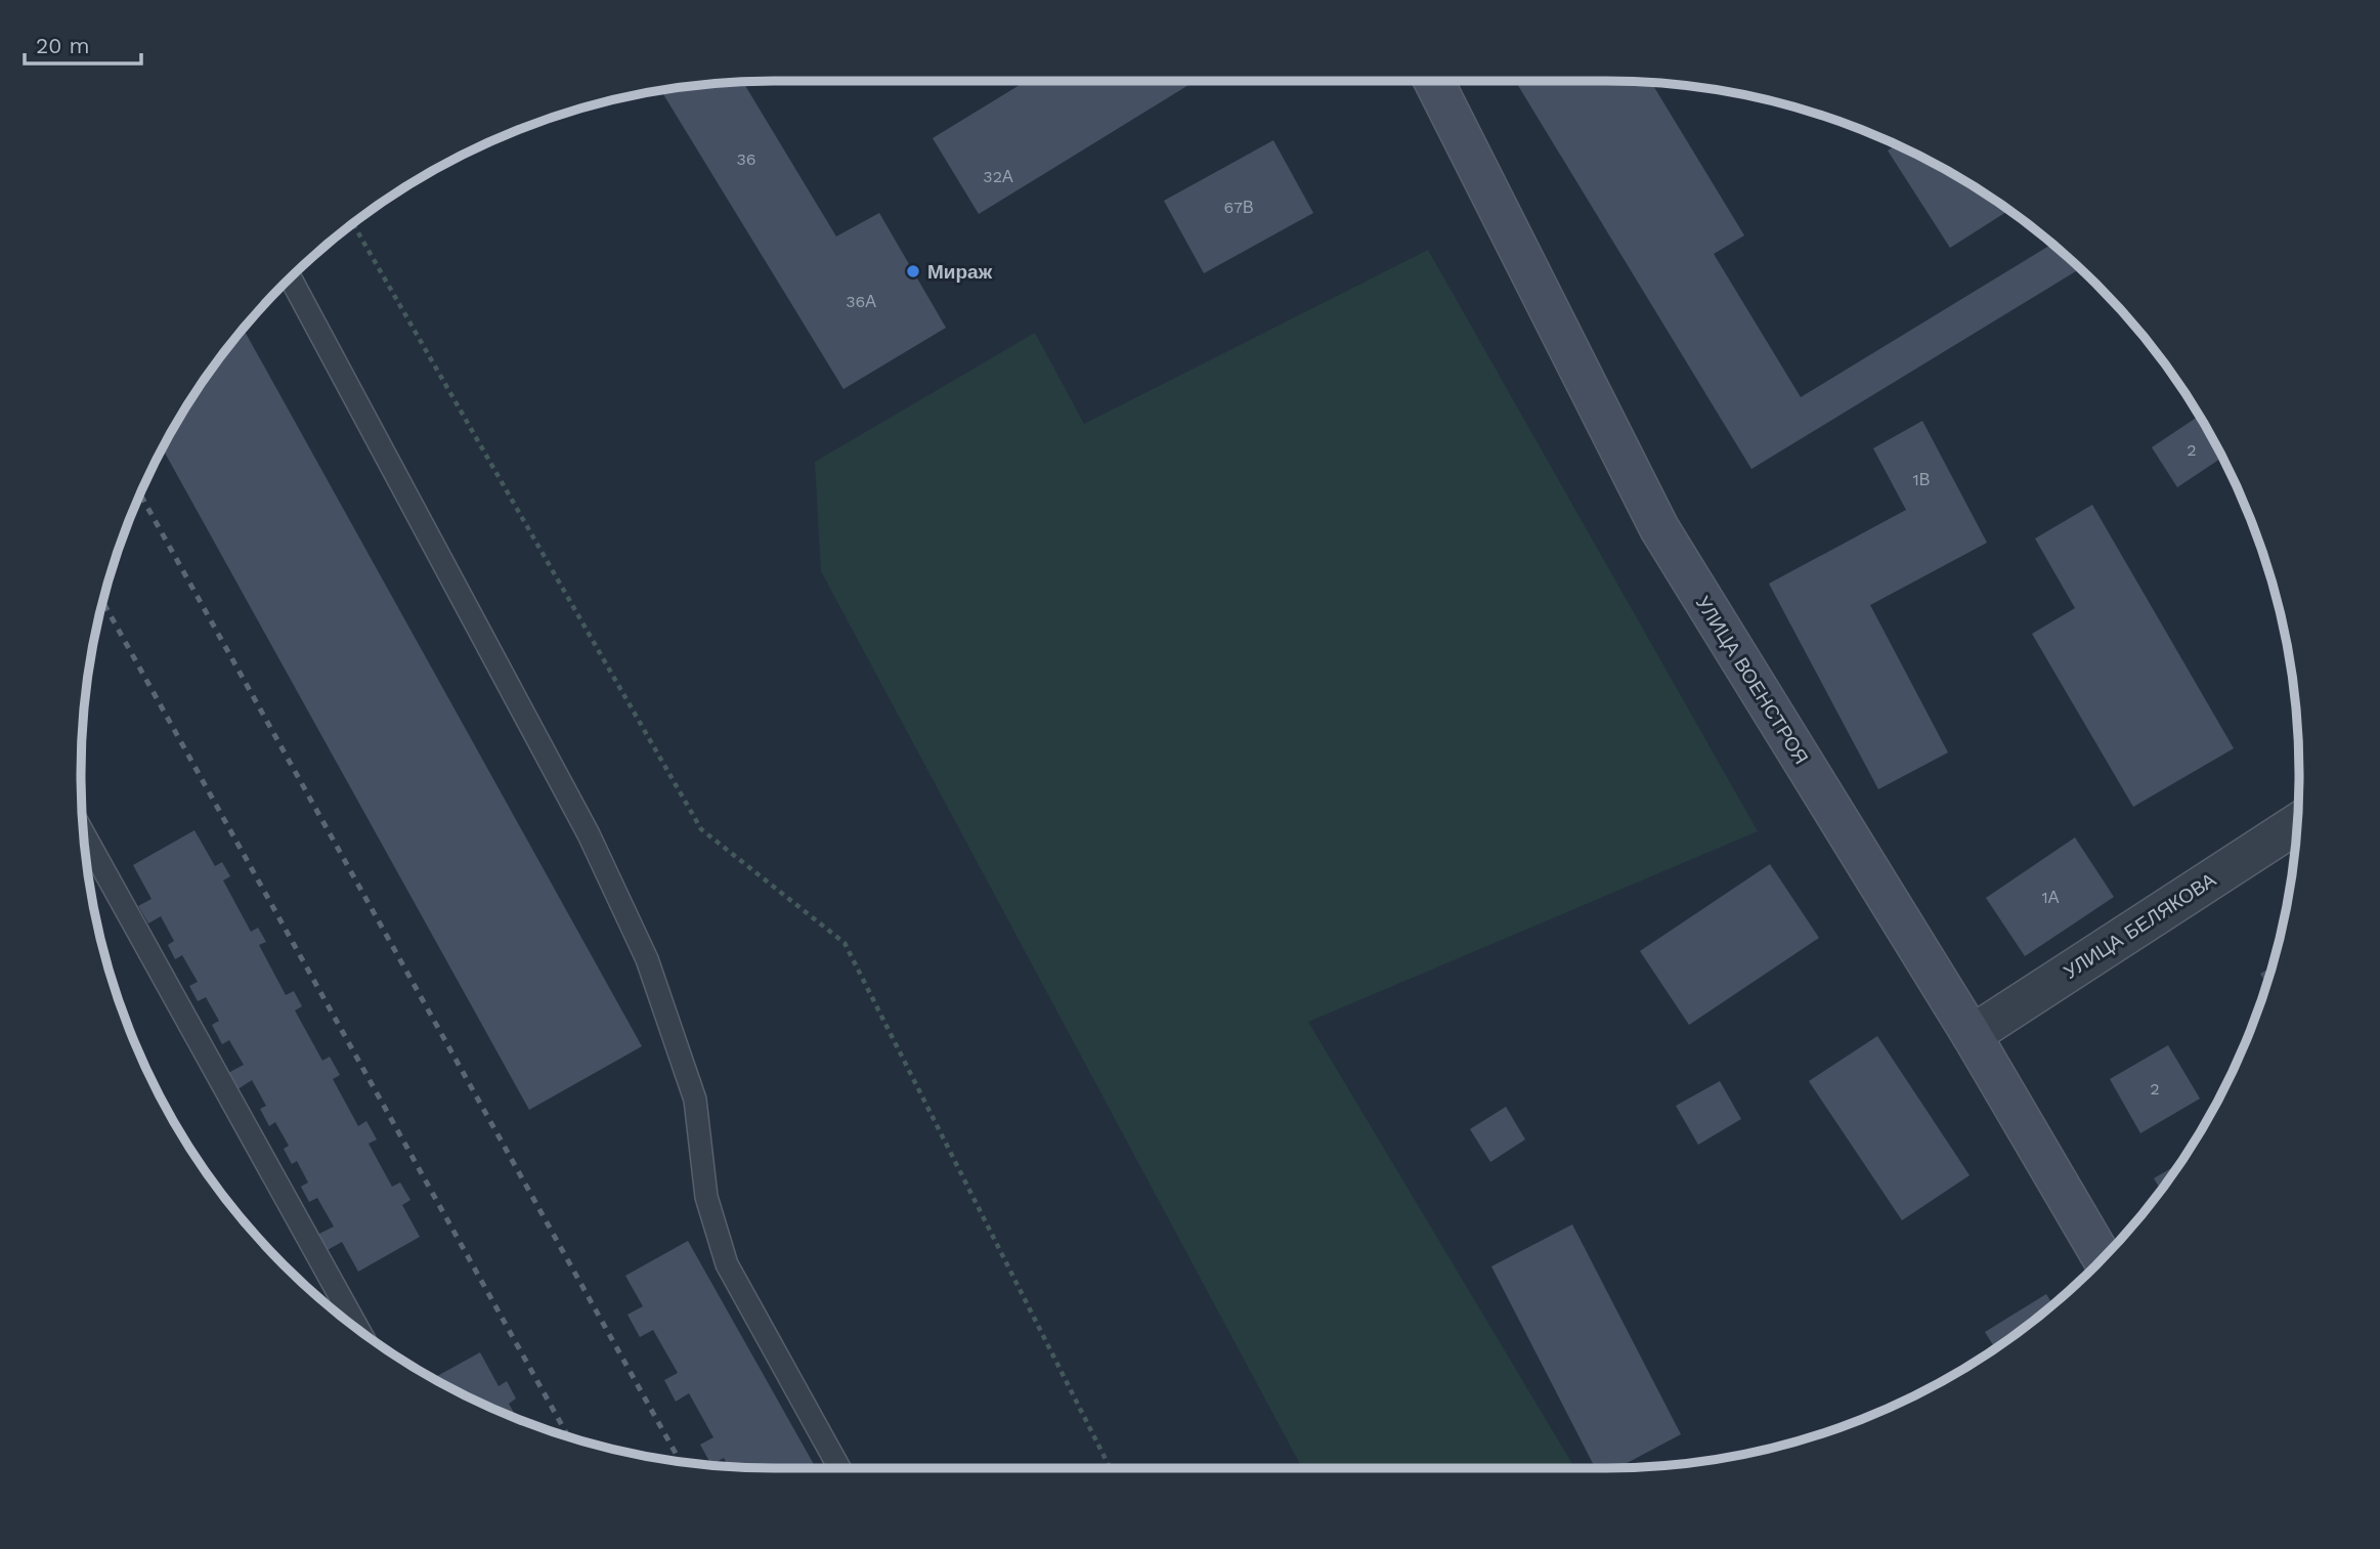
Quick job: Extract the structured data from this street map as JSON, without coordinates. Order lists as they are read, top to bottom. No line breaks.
{"streets":{"street":["УЛИЦА ВОЕНСТРОЯ","УЛИЦА БЕЛЯКОВА"]},"crossings":[["УЛИЦА ВОЕНСТРОЯ","УЛИЦА БЕЛЯКОВА"]],"places":["Мираж"],"house_numbers":["36","32А","67В","36А","2","1В","1А","2"],"scale_bar":"20 m"}
